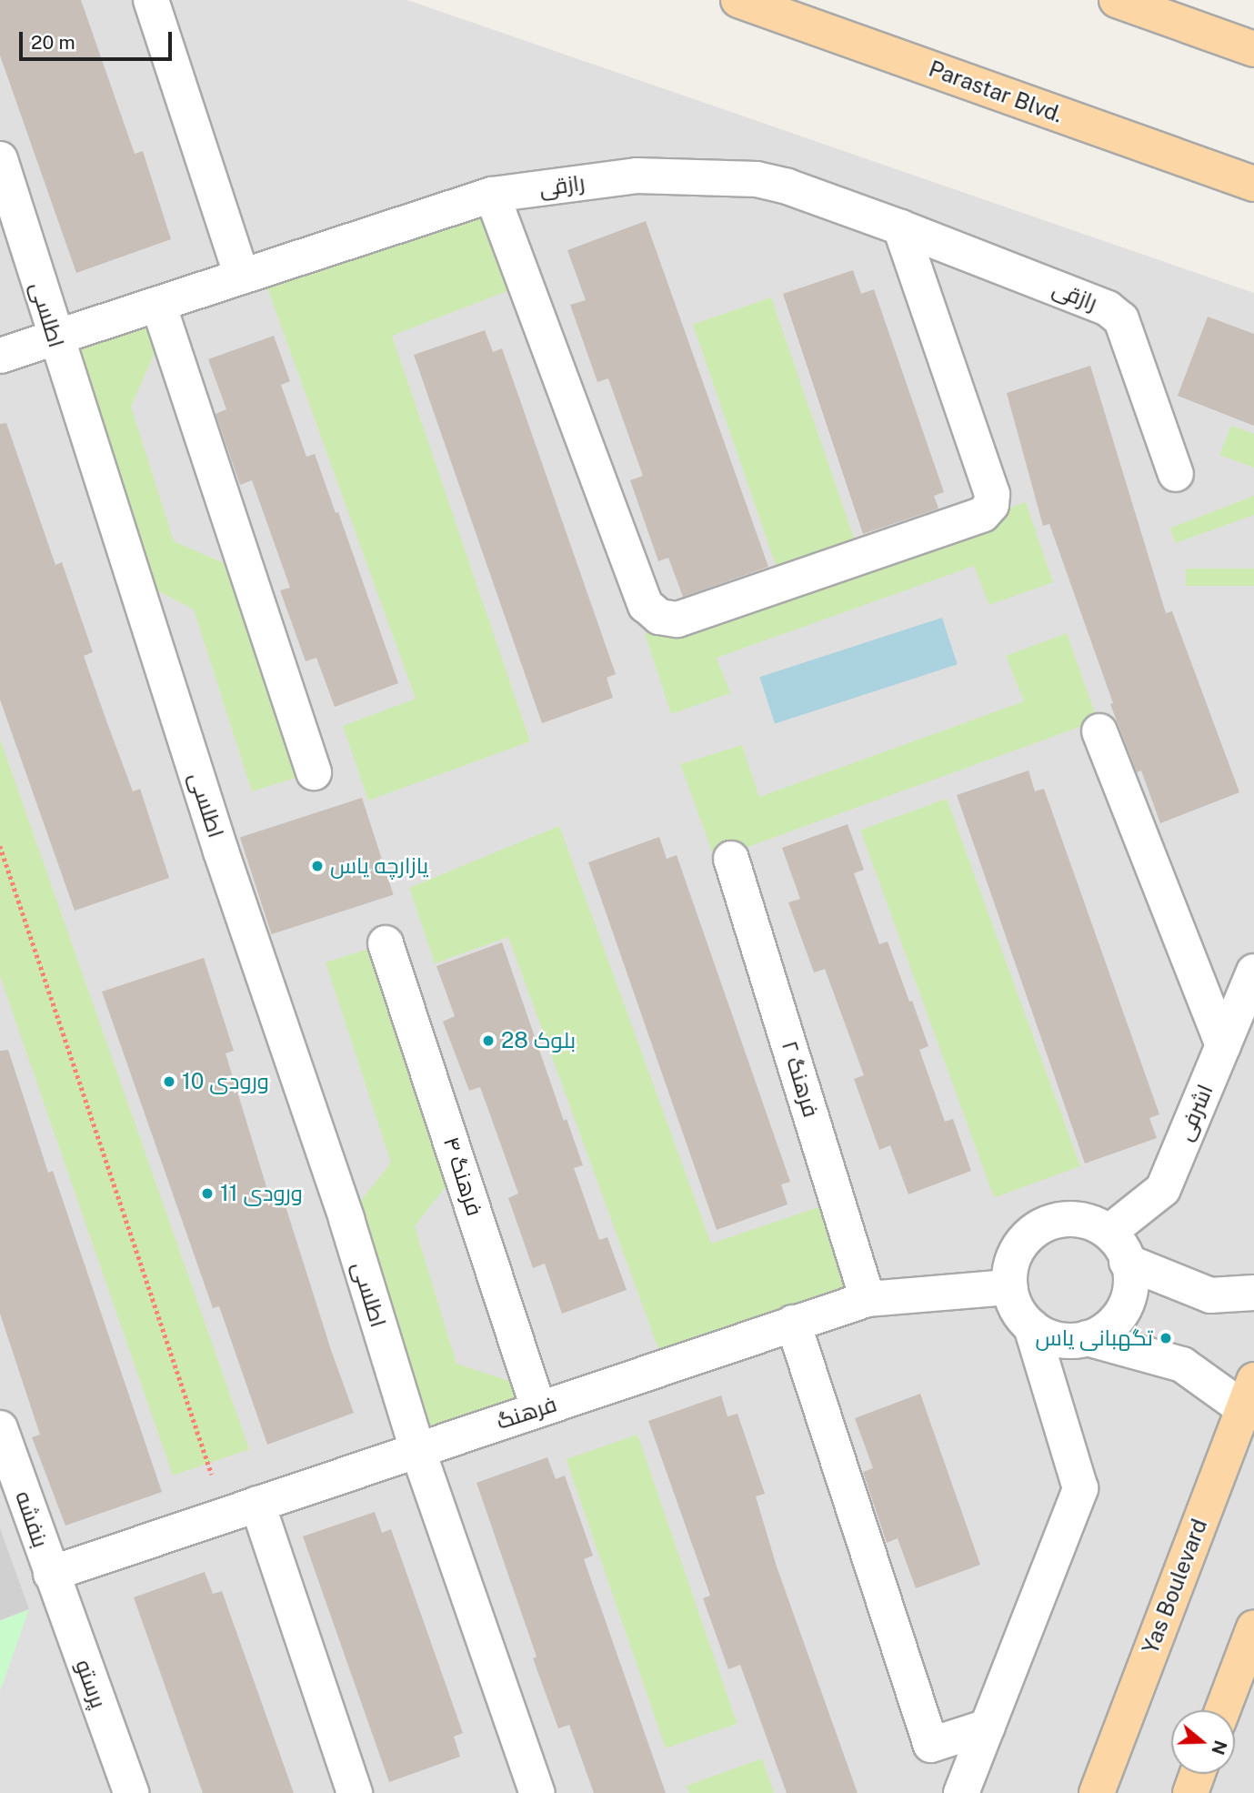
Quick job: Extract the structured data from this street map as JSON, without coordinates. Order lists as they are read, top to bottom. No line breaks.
{"streets":{"main road":["Parastar Blvd.","Yas Boulevard"],"street":["رازقی","اطلسی","فرهنگ ۲","اشرفی","فرهنگ ۴","فرهنگ","بنفشه","پرستو"]},"crossings":[["رازقی","اطلسی"],["اطلسی","فرهنگ"],["فرهنگ ۲","فرهنگ"],["اشرفی","فرهنگ"],["فرهنگ ۴","فرهنگ"],["فرهنگ","بنفشه"],["فرهنگ","پرستو"],["بنفشه","پرستو"]],"places":["یازارچه یاس","بلوک 28","ورودی 10","ورودی 11","تگهبانی یاس"],"scale_bar":"20 m","north":"right"}
